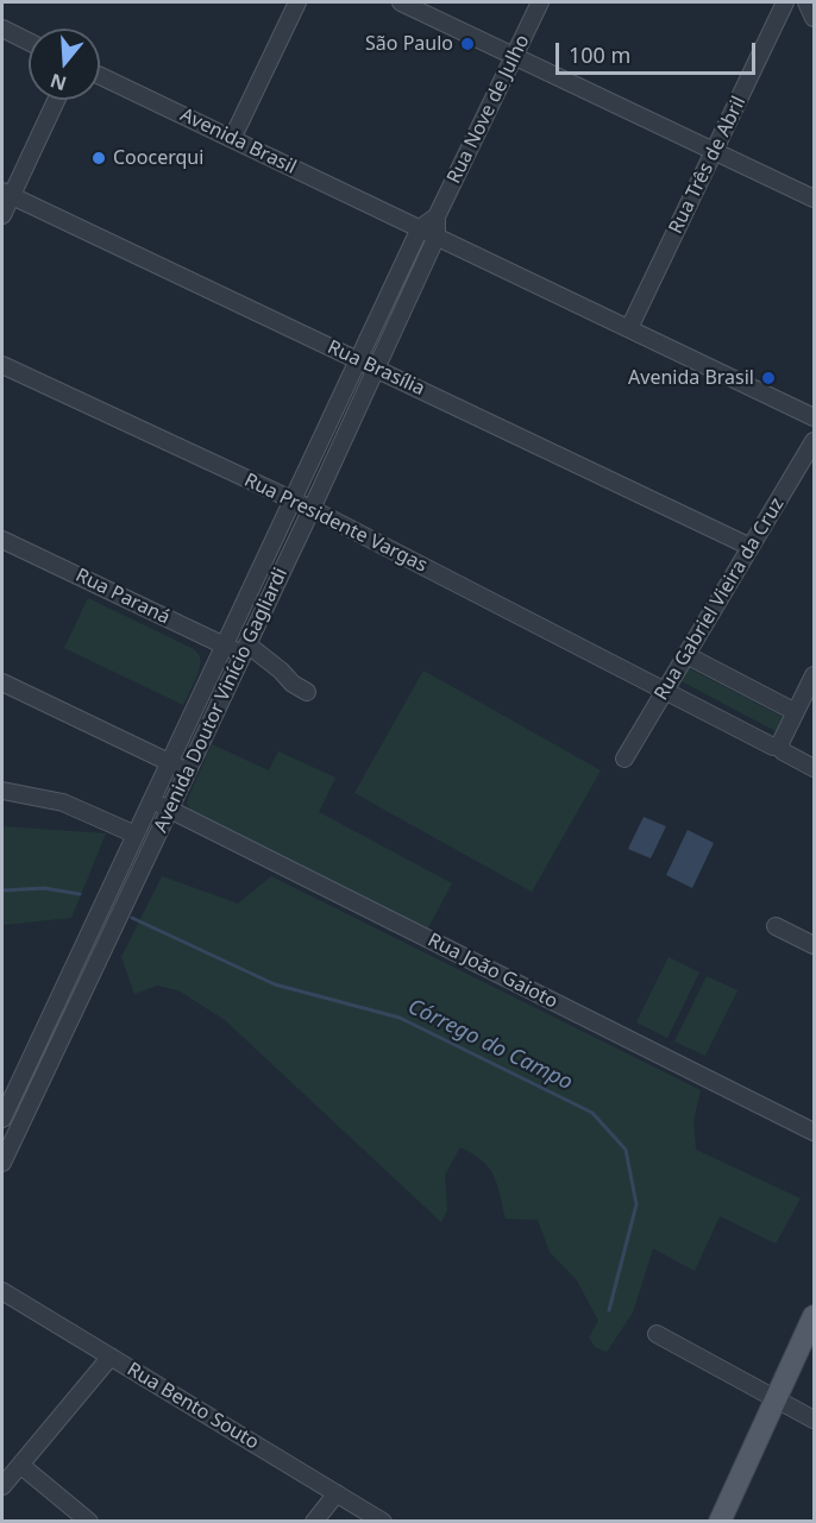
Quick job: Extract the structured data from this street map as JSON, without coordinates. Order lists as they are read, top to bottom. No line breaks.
{"streets":{"street":["Rua Nove de Julho","Avenida Brasil","Rua Três de Abril","Rua Brasília","Rua Presidente Vargas","Rua Paraná","Rua Gabriel Vieira da Cruz","Avenida Doutor Vinício Gagliardi","Rua João Gaioto","Rua Bento Souto"]},"crossings":[["Rua Nove de Julho","Avenida Brasil"],["Rua Nove de Julho","Avenida Doutor Vinício Gagliardi"],["Avenida Brasil","Rua Três de Abril"],["Avenida Brasil","Avenida Doutor Vinício Gagliardi"],["Rua Brasília","Rua Gabriel Vieira da Cruz"],["Rua Brasília","Avenida Doutor Vinício Gagliardi"],["Rua Presidente Vargas","Rua Gabriel Vieira da Cruz"],["Rua Presidente Vargas","Avenida Doutor Vinício Gagliardi"],["Rua Paraná","Avenida Doutor Vinício Gagliardi"],["Avenida Doutor Vinício Gagliardi","Rua João Gaioto"]],"water":["Córrego do Campo"],"places":["São Paulo","Coocerqui","Avenida Brasil"],"scale_bar":"100 m","north":"bottom"}
